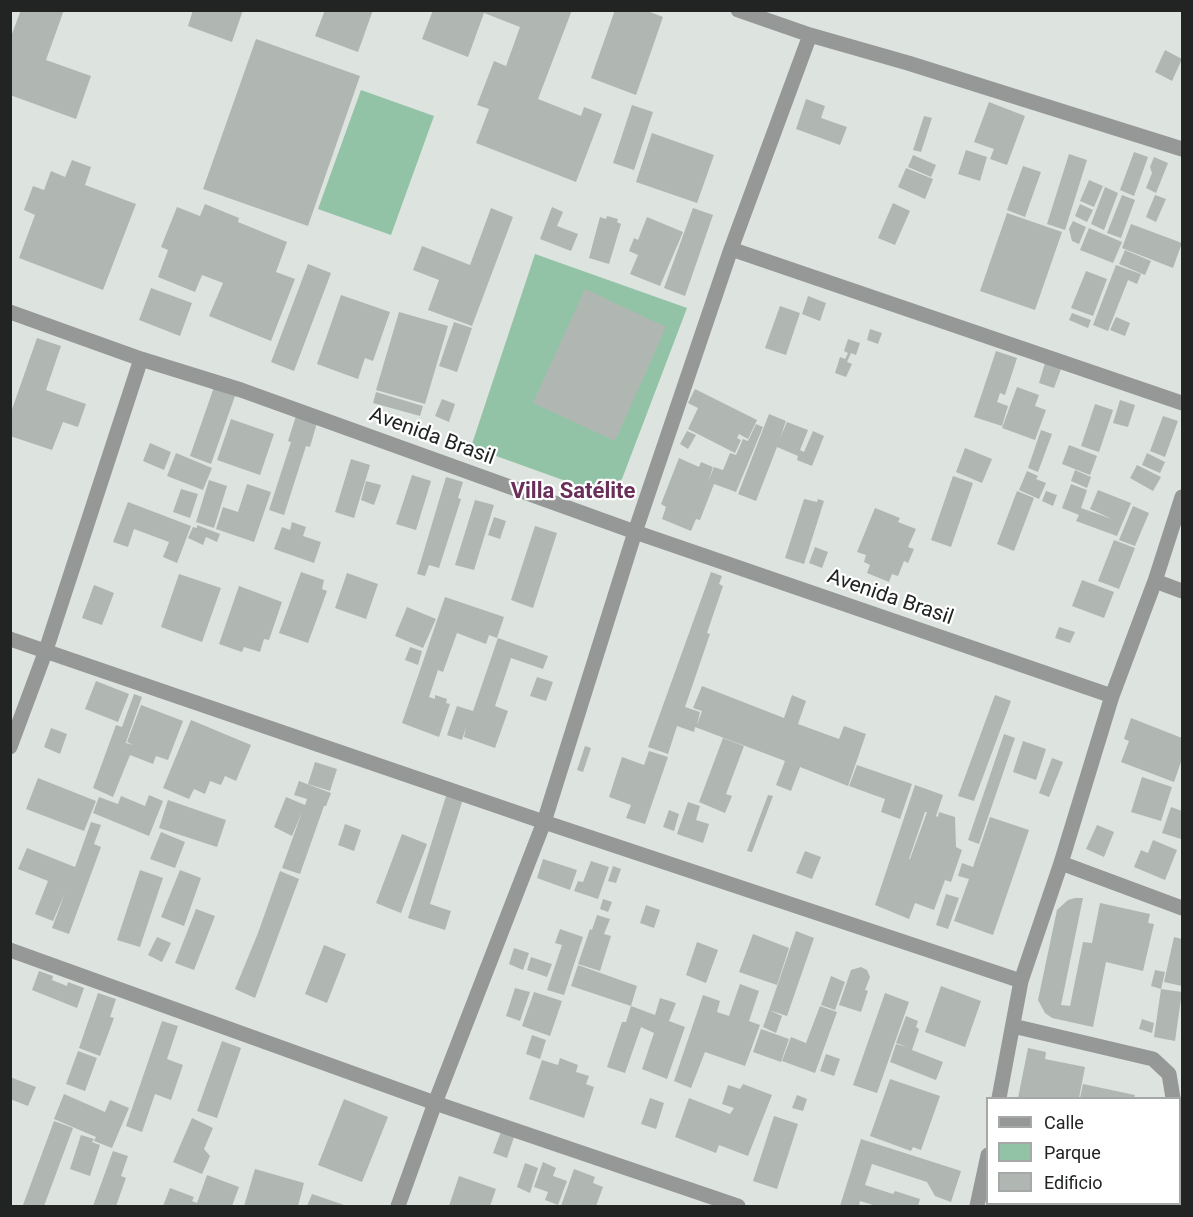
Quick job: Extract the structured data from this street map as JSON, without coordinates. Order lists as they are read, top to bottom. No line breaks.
{"streets":{"street":["Avenida Brasil"]},"districts":["Villa Satélite"],"legend":["Calle","Parque","Edificio"]}
